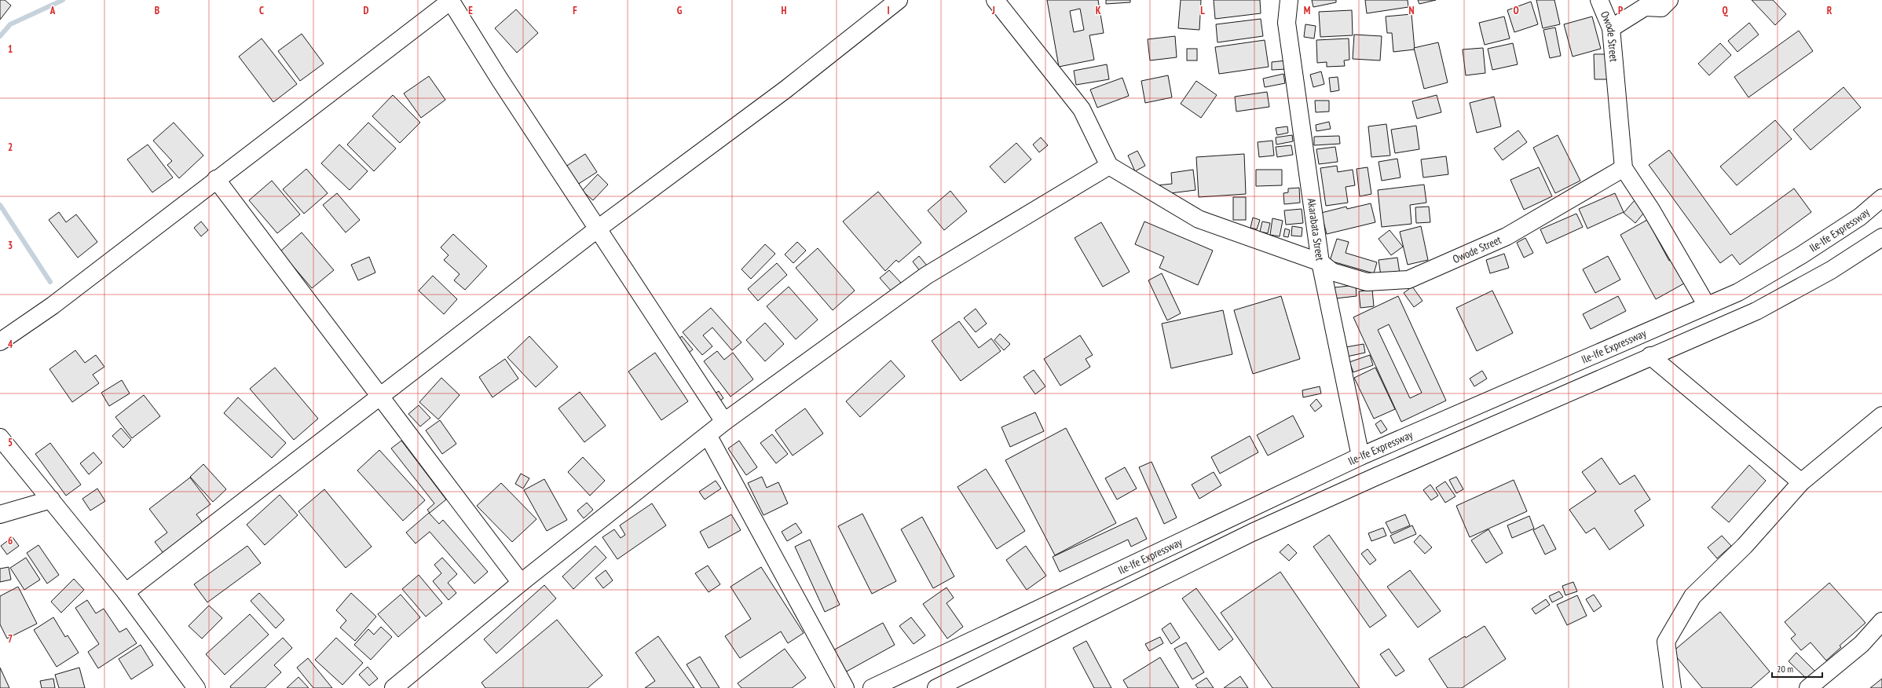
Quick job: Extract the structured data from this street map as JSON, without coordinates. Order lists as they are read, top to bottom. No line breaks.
{"streets":{"street":["Owode Street","Akarabata Street","Ile-Ife Expressway"]},"crossings":[["Owode Street","Akarabata Street"],["Owode Street","Ile-Ife Expressway"],["Akarabata Street","Ile-Ife Expressway"]],"scale_bar":"20 m","grid":{"columns":["A","B","C","D","E","F","G","H","I","J","K","L","M","N","O","P","Q","R"],"rows":["1","2","3","4","5","6","7"]}}
